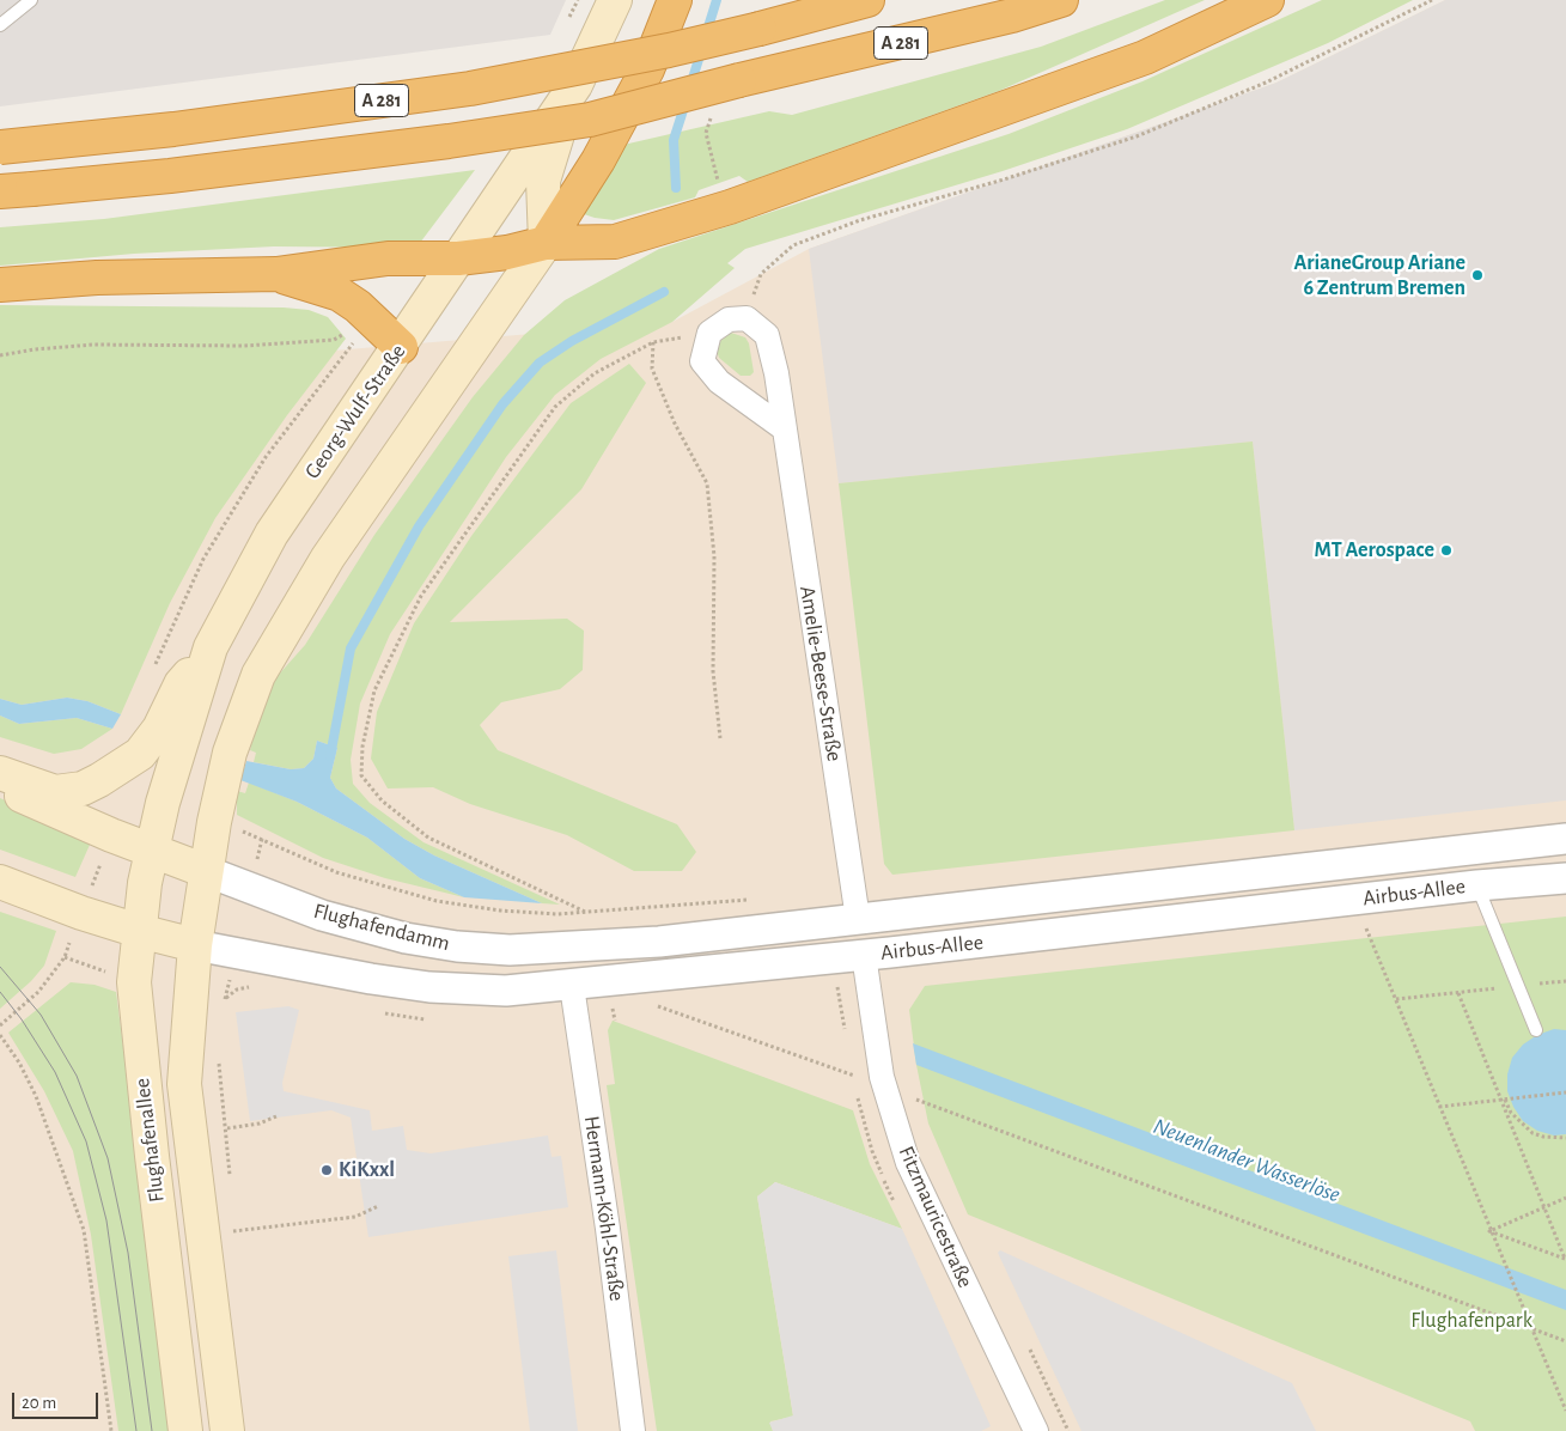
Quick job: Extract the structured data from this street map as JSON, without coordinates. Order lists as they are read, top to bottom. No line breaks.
{"streets":{"highway":["A 281"],"main road":["Georg-Wulf-Straße","Flughafendamm","Flughafenallee"],"street":["Amelie-Beese-Straße","Airbus-Allee","Hermann-Köhl-Straße","Fitzmauricestraße"]},"crossings":[["Georg-Wulf-Straße","Flughafendamm"],["Georg-Wulf-Straße","Flughafenallee"],["Amelie-Beese-Straße","Airbus-Allee"],["Amelie-Beese-Straße","Flughafendamm"],["Airbus-Allee","Flughafendamm"],["Airbus-Allee","Fitzmauricestraße"],["Flughafendamm","Flughafenallee"]],"water":["Neuenlander Wasserlöse"],"parks":["Flughafenpark"],"places":["ArianeGroup Ariane 6 Zentrum Bremen","MT Aerospace","KiKxxl"],"scale_bar":"20 m"}
